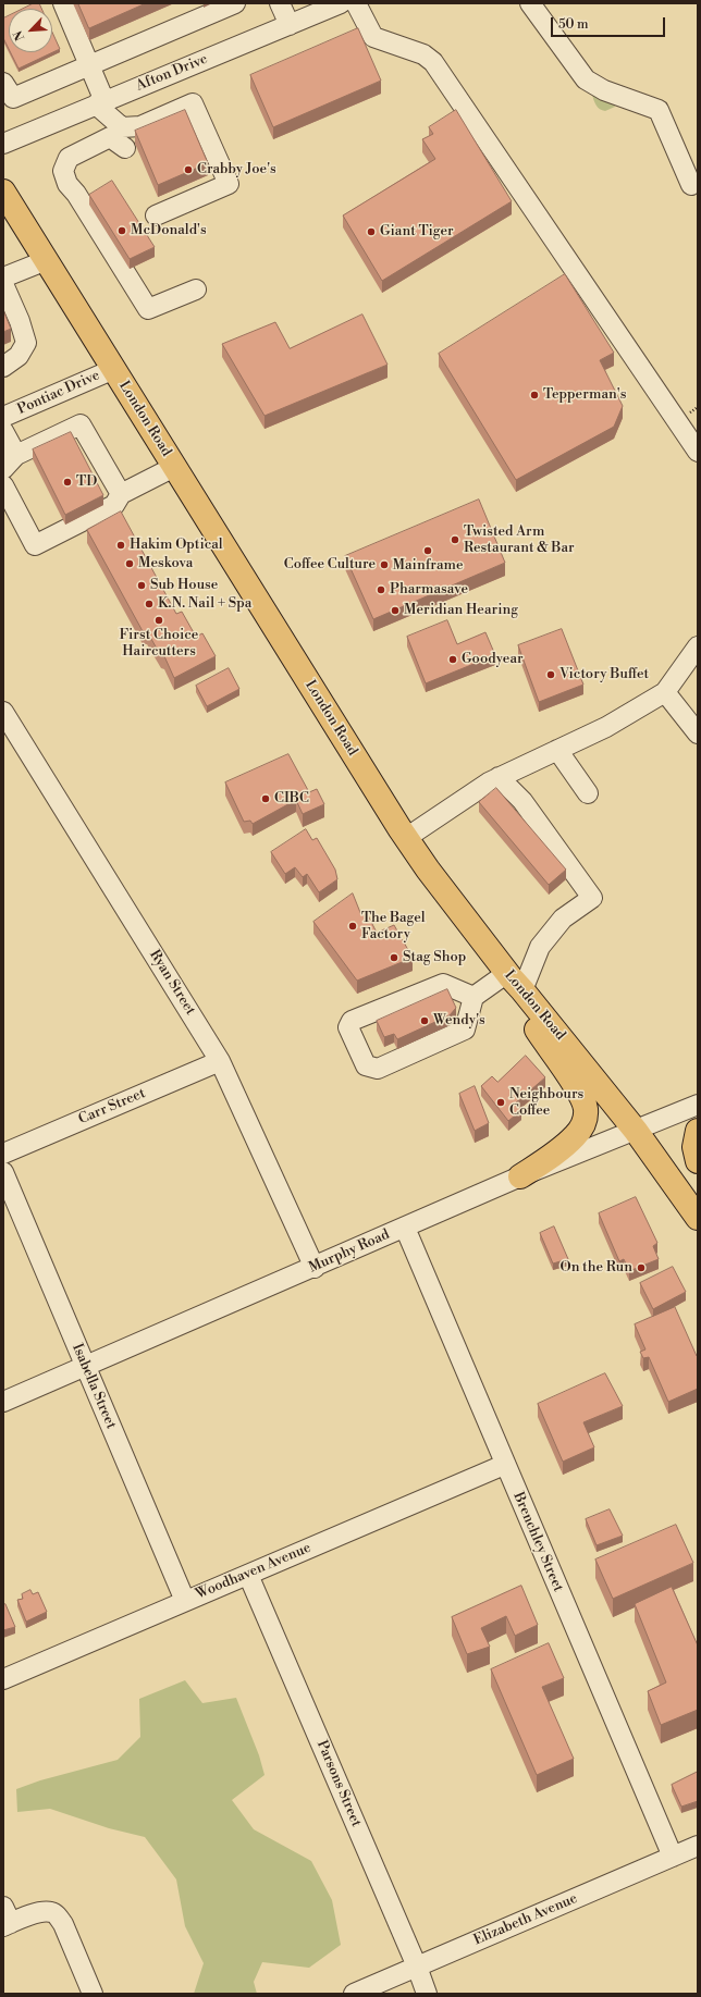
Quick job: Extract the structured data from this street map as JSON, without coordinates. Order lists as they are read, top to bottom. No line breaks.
{"streets":{"main road":["London Road"],"street":["Afton Drive","Pontiac Drive","Ryan Street","Carr Street","Murphy Road","Isabella Street","Brenchley Street","Woodhaven Avenue","Parsons Street","Elizabeth Avenue"]},"crossings":[["Pontiac Drive","London Road"],["London Road","Murphy Road"],["Ryan Street","Carr Street"],["Ryan Street","Murphy Road"],["Murphy Road","Isabella Street"],["Murphy Road","Brenchley Street"],["Isabella Street","Woodhaven Avenue"],["Brenchley Street","Woodhaven Avenue"],["Brenchley Street","Elizabeth Avenue"],["Woodhaven Avenue","Parsons Street"],["Parsons Street","Elizabeth Avenue"]],"places":["Crabby Joe's","McDonald's","Giant Tiger","Tepperman's","TD","Twisted Arm Restaurant & Bar","Hakim Optical","Mainframe","Meskova","Coffee Culture","Sub House","Pharmasave","K.N. Nail + Spa","Meridian Hearing","First Choice Haircutters","Goodyear","Victory Buffet","CIBC","The Bagel Factory","Stag Shop","Wendy's","Neighbours Coffee","On the Run"],"scale_bar":"50 m","north":"bottom left"}
